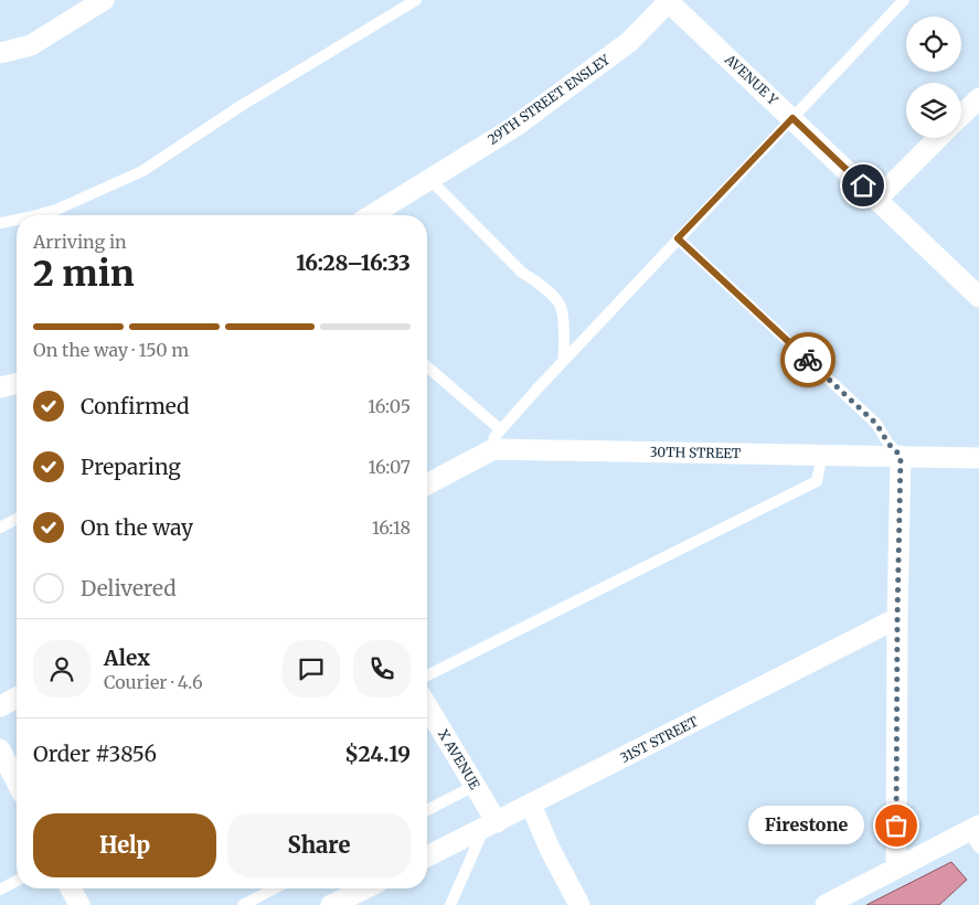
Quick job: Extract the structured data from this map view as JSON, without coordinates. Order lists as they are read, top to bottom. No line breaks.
{"streets":{"street":["AVENUE Y","29TH STREET ENSLEY","30TH STREET","31ST STREET","X AVENUE"]},"crossings":[["AVENUE Y","29TH STREET ENSLEY"],["31ST STREET","X AVENUE"]],"places":["Firestone"],"page":{"heading":["2 min","Arriving in","16:28–16:33"],"panel":["Alex","Courier · 4.6","Order #3856","$24.19"],"bar":"On the way · 150 m","list":[["Confirmed","16:05"],["Preparing","16:07"],["On the way","16:18"],"Delivered"],"buttons":["Help","Share"],"bubble":"Firestone"}}
